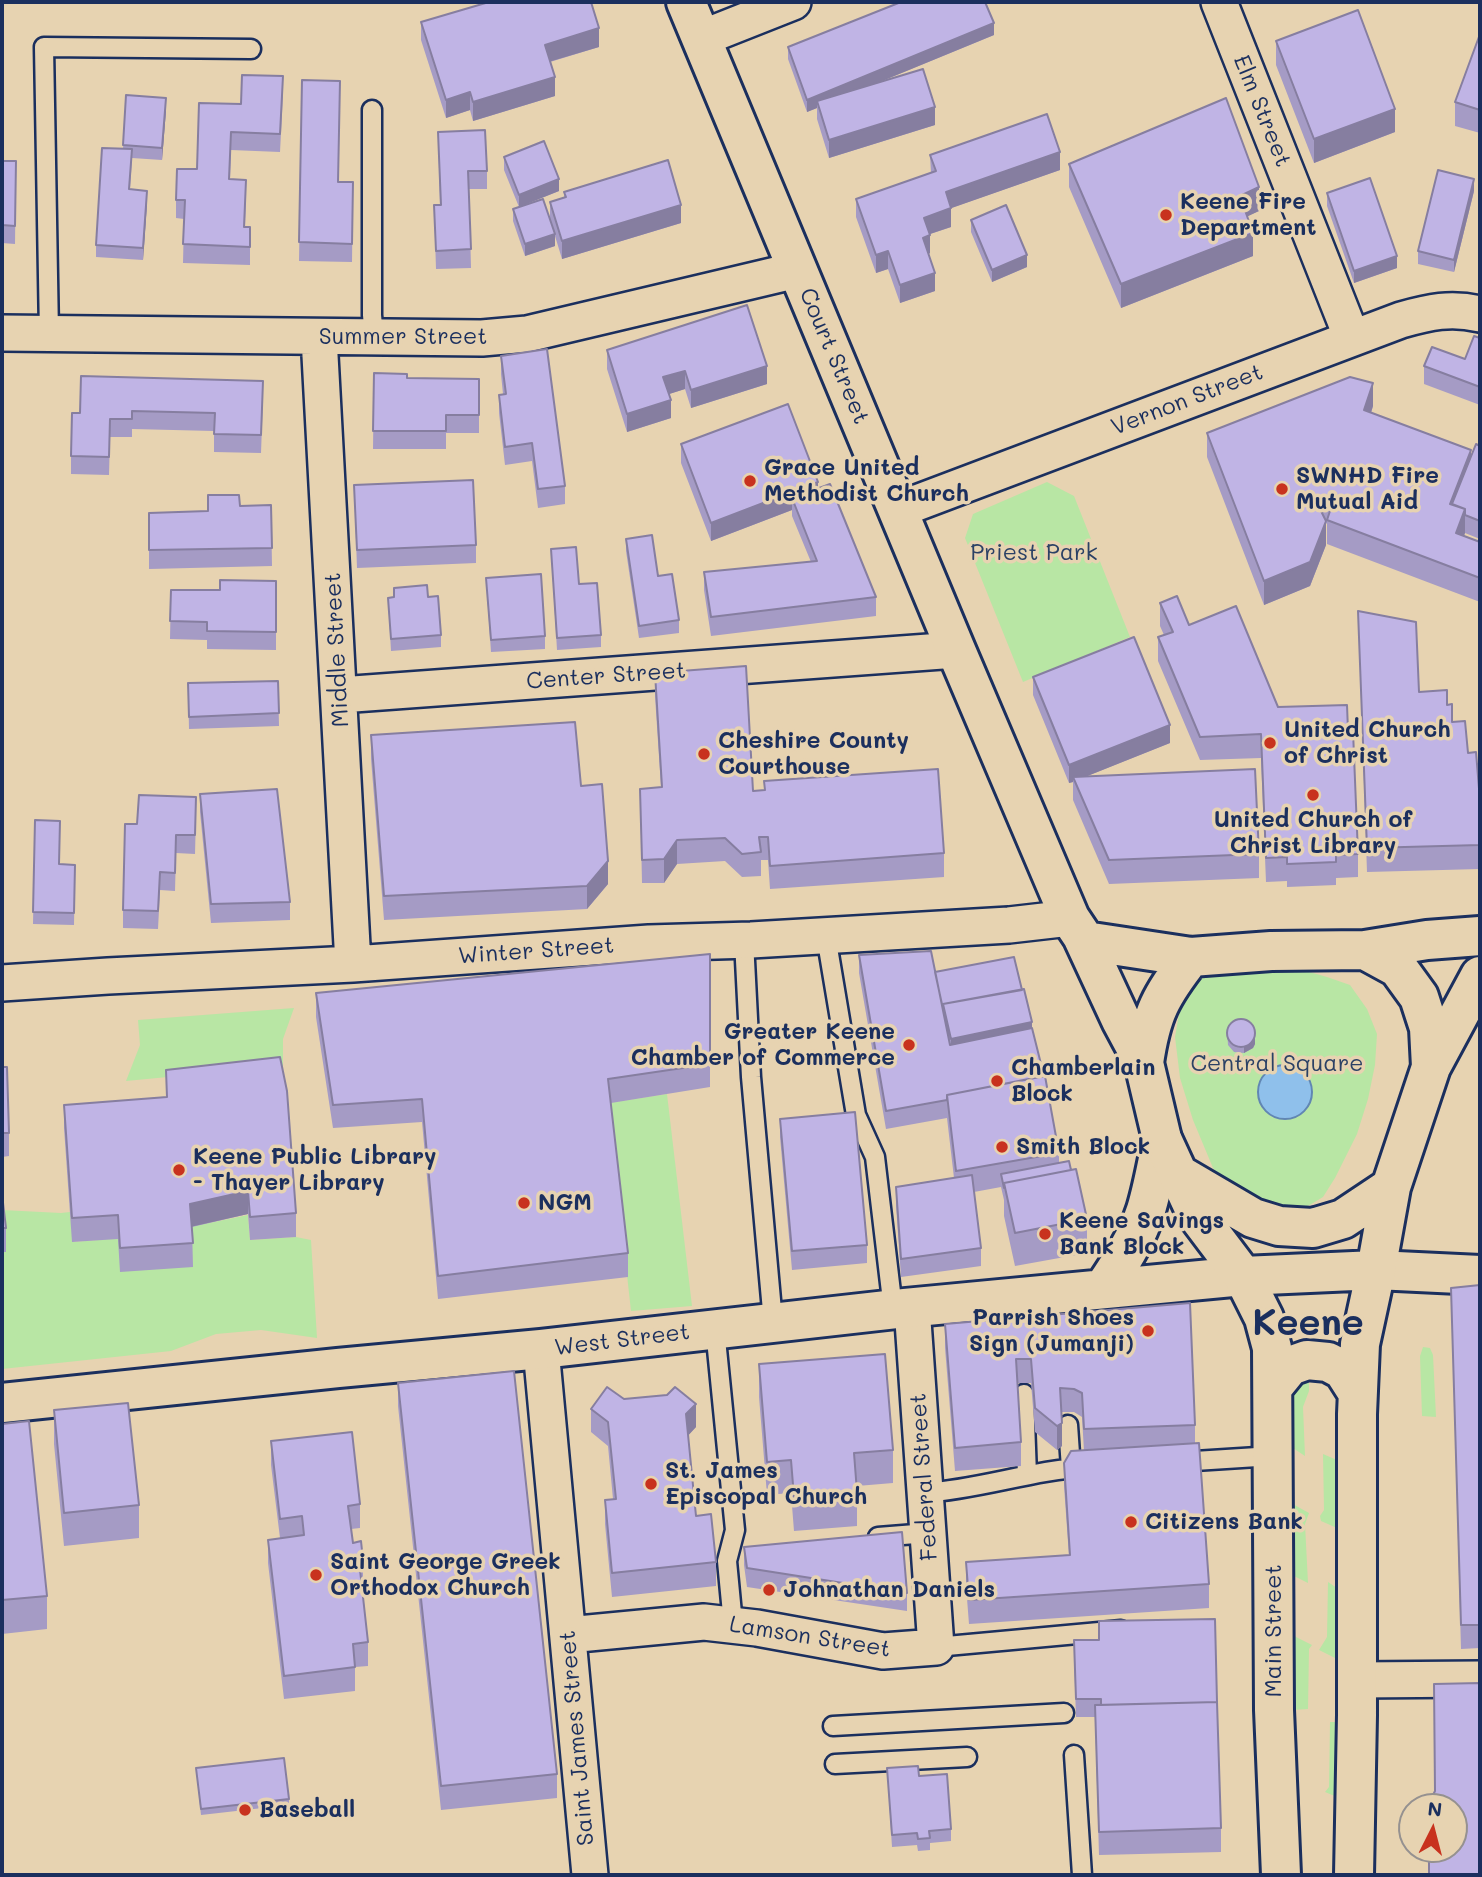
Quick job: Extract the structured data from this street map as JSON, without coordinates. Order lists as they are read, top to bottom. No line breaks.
{"streets":{"main road":["Court Street","West Street","Main Street"],"street":["Elm Street","Summer Street","Vernon Street","Middle Street","Center Street","Winter Street","Federal Street","Lamson Street","Saint James Street"]},"crossings":[["Elm Street","Vernon Street"],["Summer Street","Court Street"],["Summer Street","Middle Street"],["Court Street","Vernon Street"],["Court Street","Center Street"],["Court Street","Winter Street"],["Middle Street","Center Street"],["Middle Street","Winter Street"],["West Street","Federal Street"],["West Street","Main Street"],["West Street","Saint James Street"],["Federal Street","Lamson Street"],["Lamson Street","Saint James Street"]],"districts":["Keene"],"parks":["Priest Park","Central Square"],"places":["Keene Fire Department","Grace United Methodist Church","SWNHD Fire Mutual Aid","United Church of Christ","Cheshire County Courthouse","United Church of Christ Library","Greater Keene Chamber of Commerce","Chamberlain Block","Smith Block","Keene Public Library - Thayer Library","NGM","Keene Savings Bank Block","Parrish Shoes Sign (Jumanji)","St. James Episcopal Church","Citizens Bank","Saint George Greek Orthodox Church","Johnathan Daniels","Baseball"],"north":"top"}
